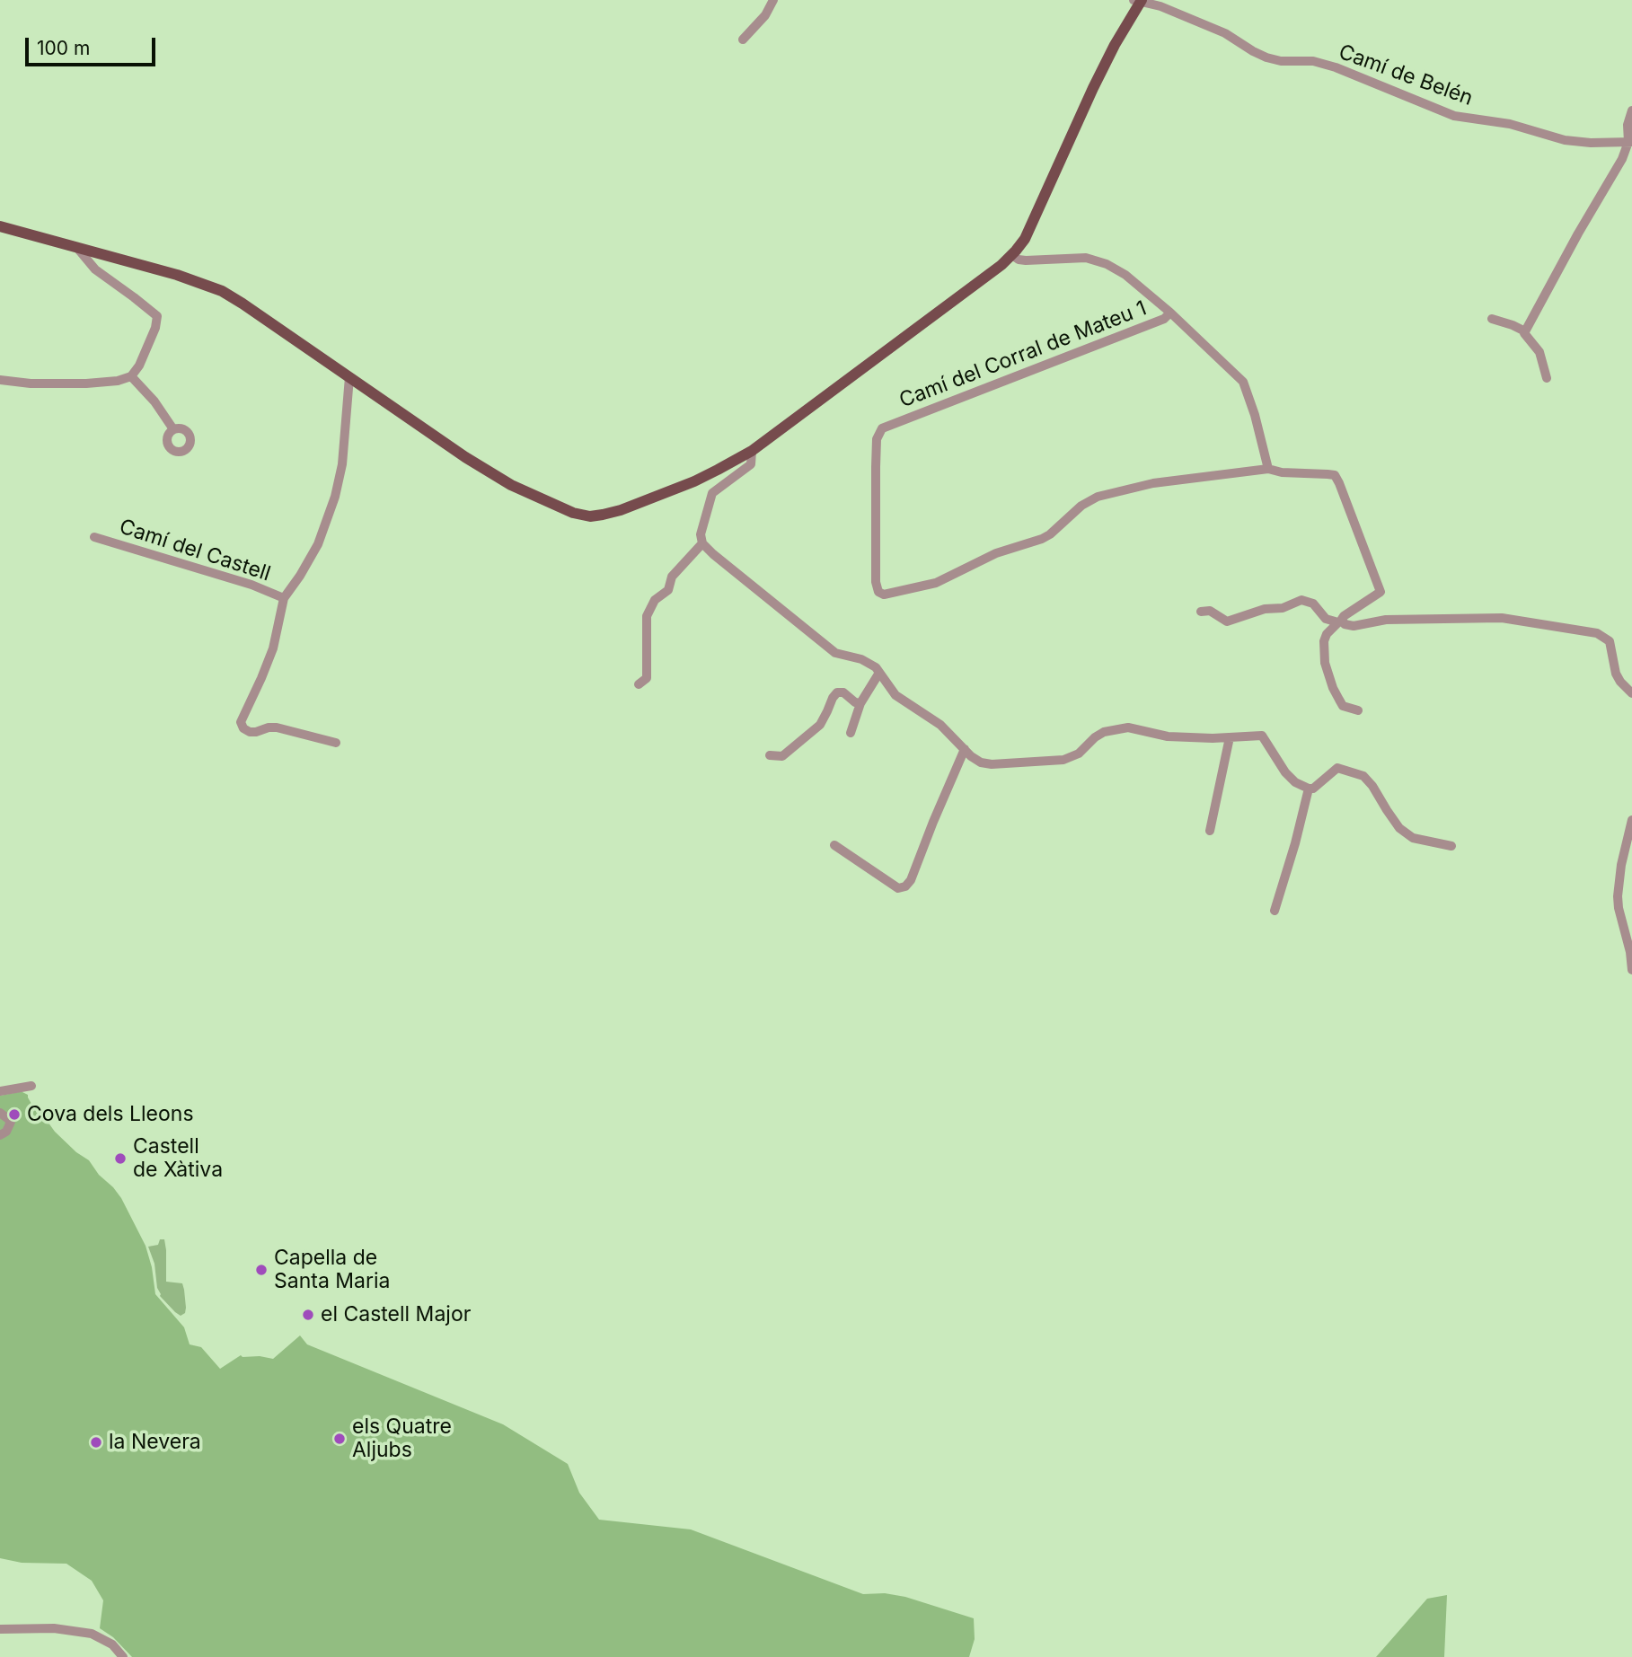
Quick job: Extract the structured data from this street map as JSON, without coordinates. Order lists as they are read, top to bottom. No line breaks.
{"streets":{"street":["Camí de Belén","Camí del Corral de Mateu 1","Camí del Castell"]},"places":["Cova dels Lleons","Castell de Xàtiva","Capella de Santa Maria","el Castell Major","els Quatre Aljubs","la Nevera"],"scale_bar":"100 m"}
